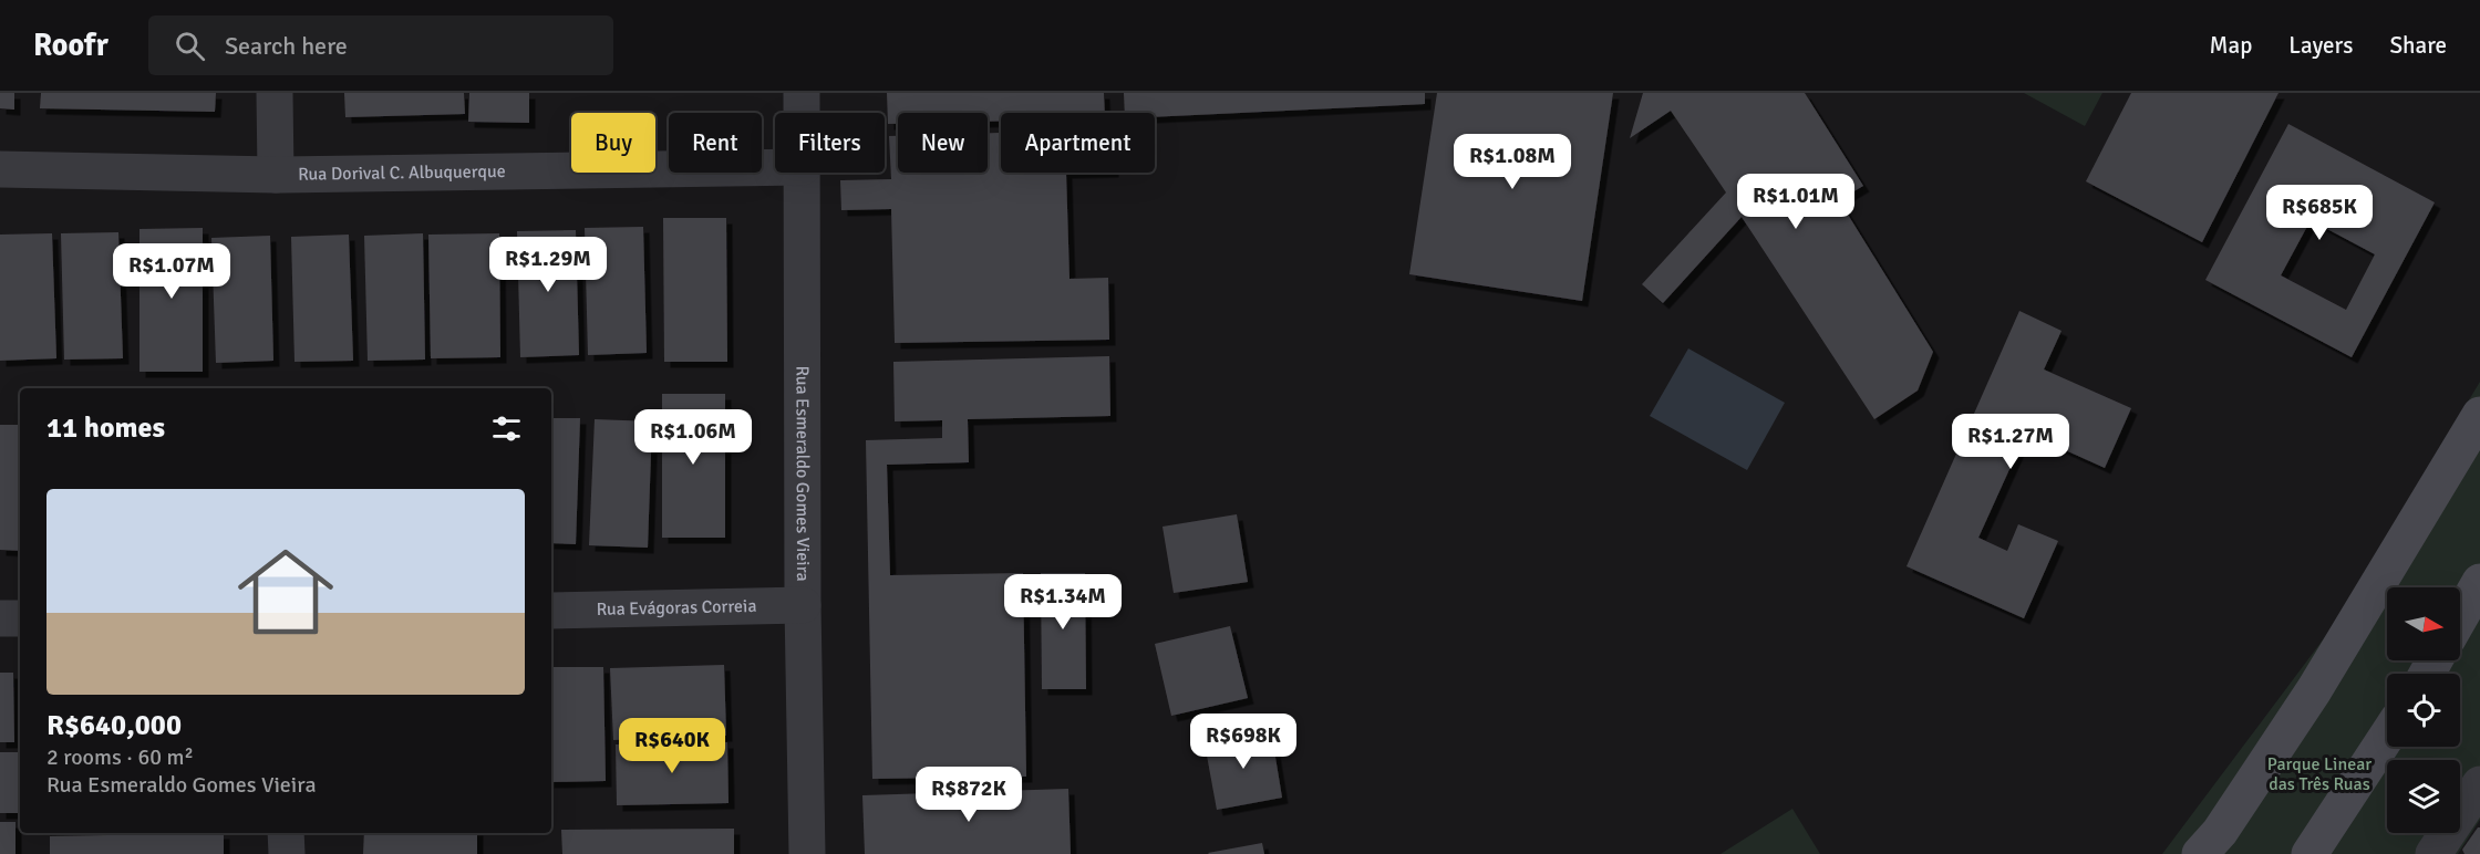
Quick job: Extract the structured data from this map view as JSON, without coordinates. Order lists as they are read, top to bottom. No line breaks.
{"streets":{"street":["Rua Dorival C. Albuquerque","Rua Esmeraldo Gomes Vieira","Rua Evágoras Correia"]},"crossings":[["Rua Esmeraldo Gomes Vieira","Rua Evágoras Correia"]],"parks":["Parque Linear das Três Ruas"],"north":"right","page":{"header":"Roofr","search":"Search here","nav":["Map","Layers","Share"],"chip":["Buy","Rent","Filters","New","Apartment"],"price":["R$1.08M","R$1.01M","R$685K","R$1.29M","R$1.07M","R$1.06M","R$1.27M","R$1.34M","R$698K","R$640K","R$872K"],"heading":"11 homes","list":[{"name":"R$640,000","note":"2 rooms · 60 m² · Rua Esmeraldo Gomes Vieira"}]}}
